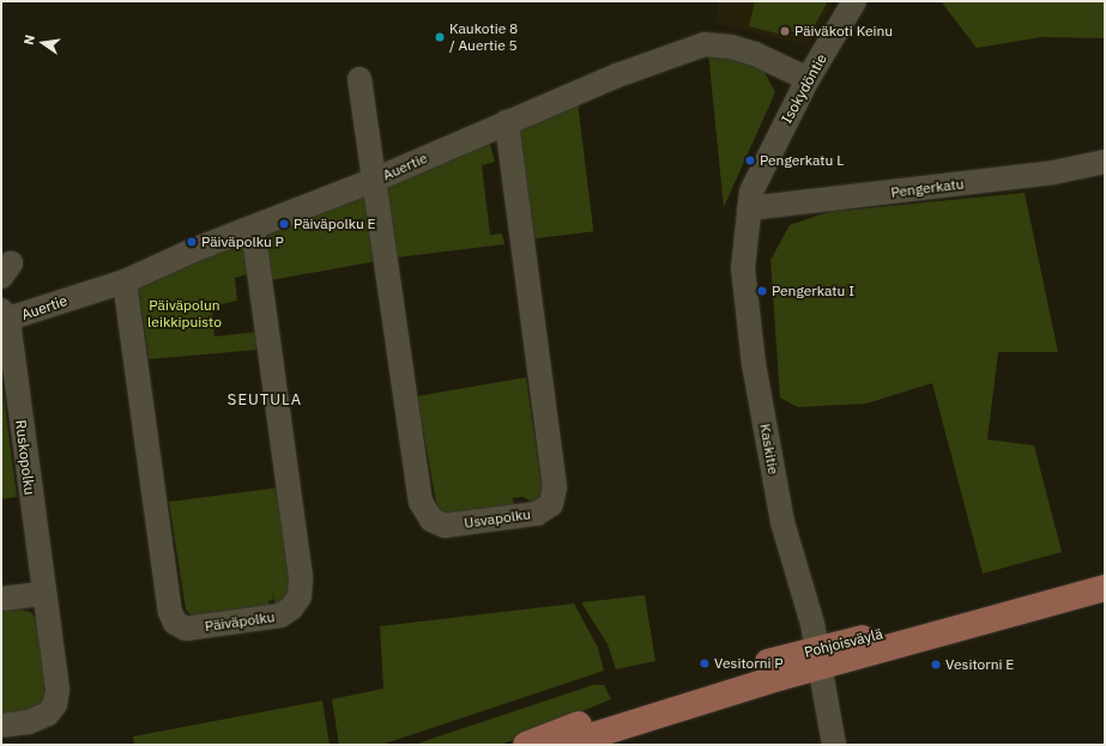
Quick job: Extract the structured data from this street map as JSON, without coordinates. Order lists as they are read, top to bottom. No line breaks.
{"streets":{"main road":["Pohjoisväylä"],"street":["Isokydöntie","Auertie","Pengerkatu","Kaskitie","Ruskopolku","Usvapolku","Päiväpolku"]},"crossings":[["Isokydöntie","Auertie"],["Isokydöntie","Kaskitie"],["Auertie","Ruskopolku"],["Auertie","Usvapolku"],["Auertie","Päiväpolku"],["Pengerkatu","Kaskitie"],["Kaskitie","Pohjoisväylä"]],"districts":["SEUTULA"],"parks":["Päiväpolun leikkipuisto"],"places":["Päiväkoti Keinu","Kaukotie 8 / Auertie 5","Pengerkatu L","Päiväpolku E","Päiväpolku P","Pengerkatu I","Vesitorni P","Vesitorni E"],"north":"left"}
